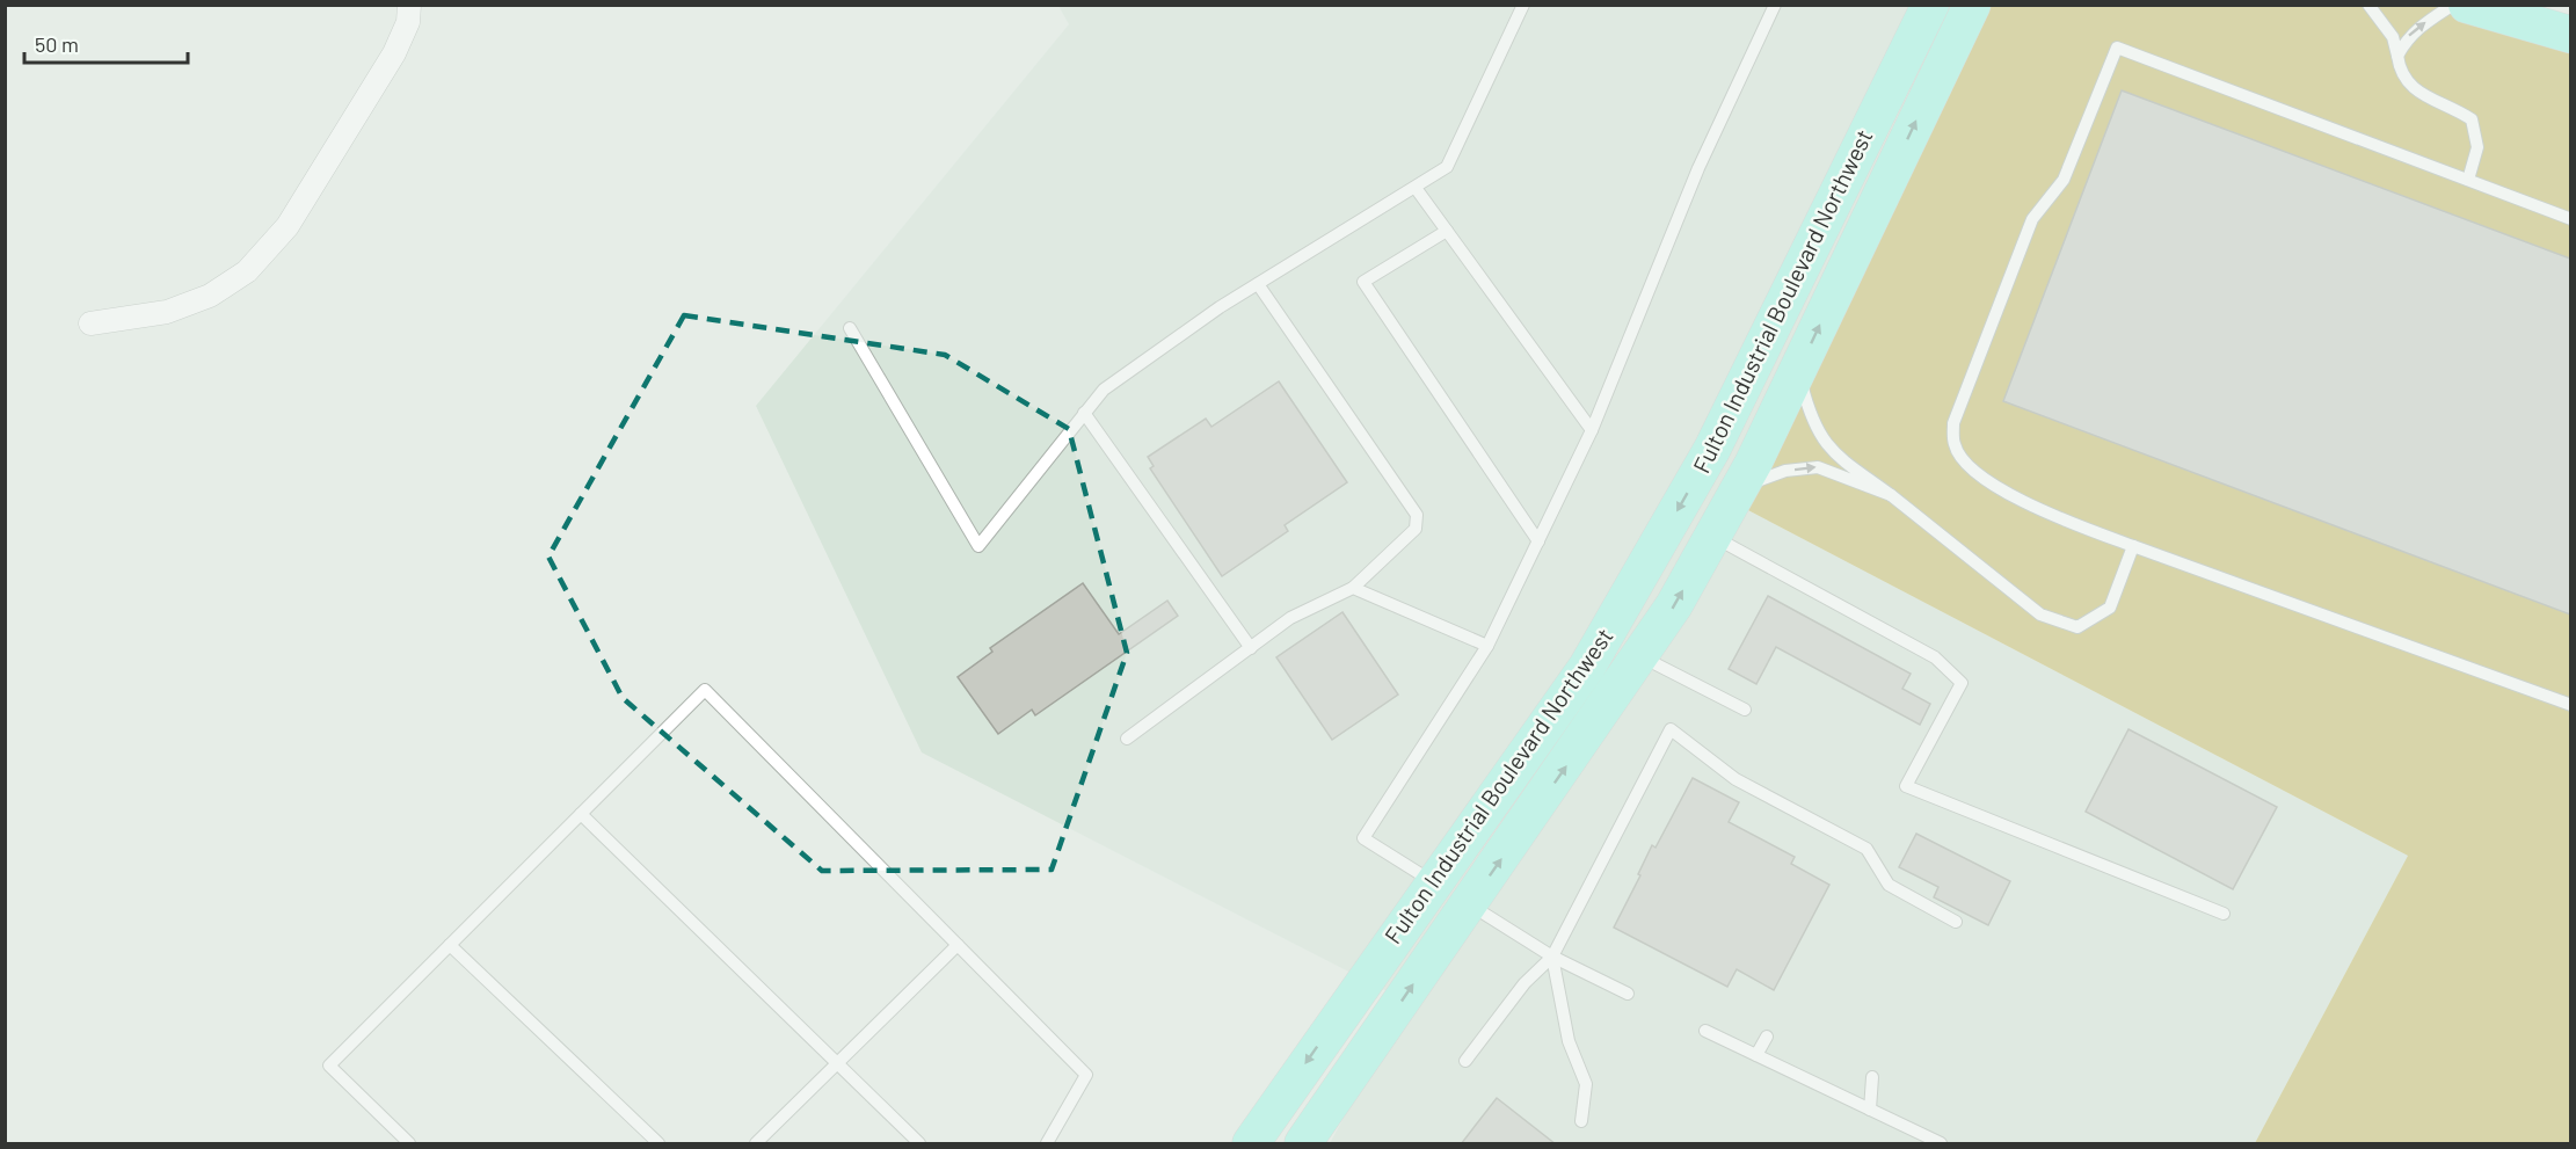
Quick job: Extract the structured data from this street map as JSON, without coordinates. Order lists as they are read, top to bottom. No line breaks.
{"streets":{"main road":["Fulton Industrial Boulevard Northwest"]},"scale_bar":"50 m"}
